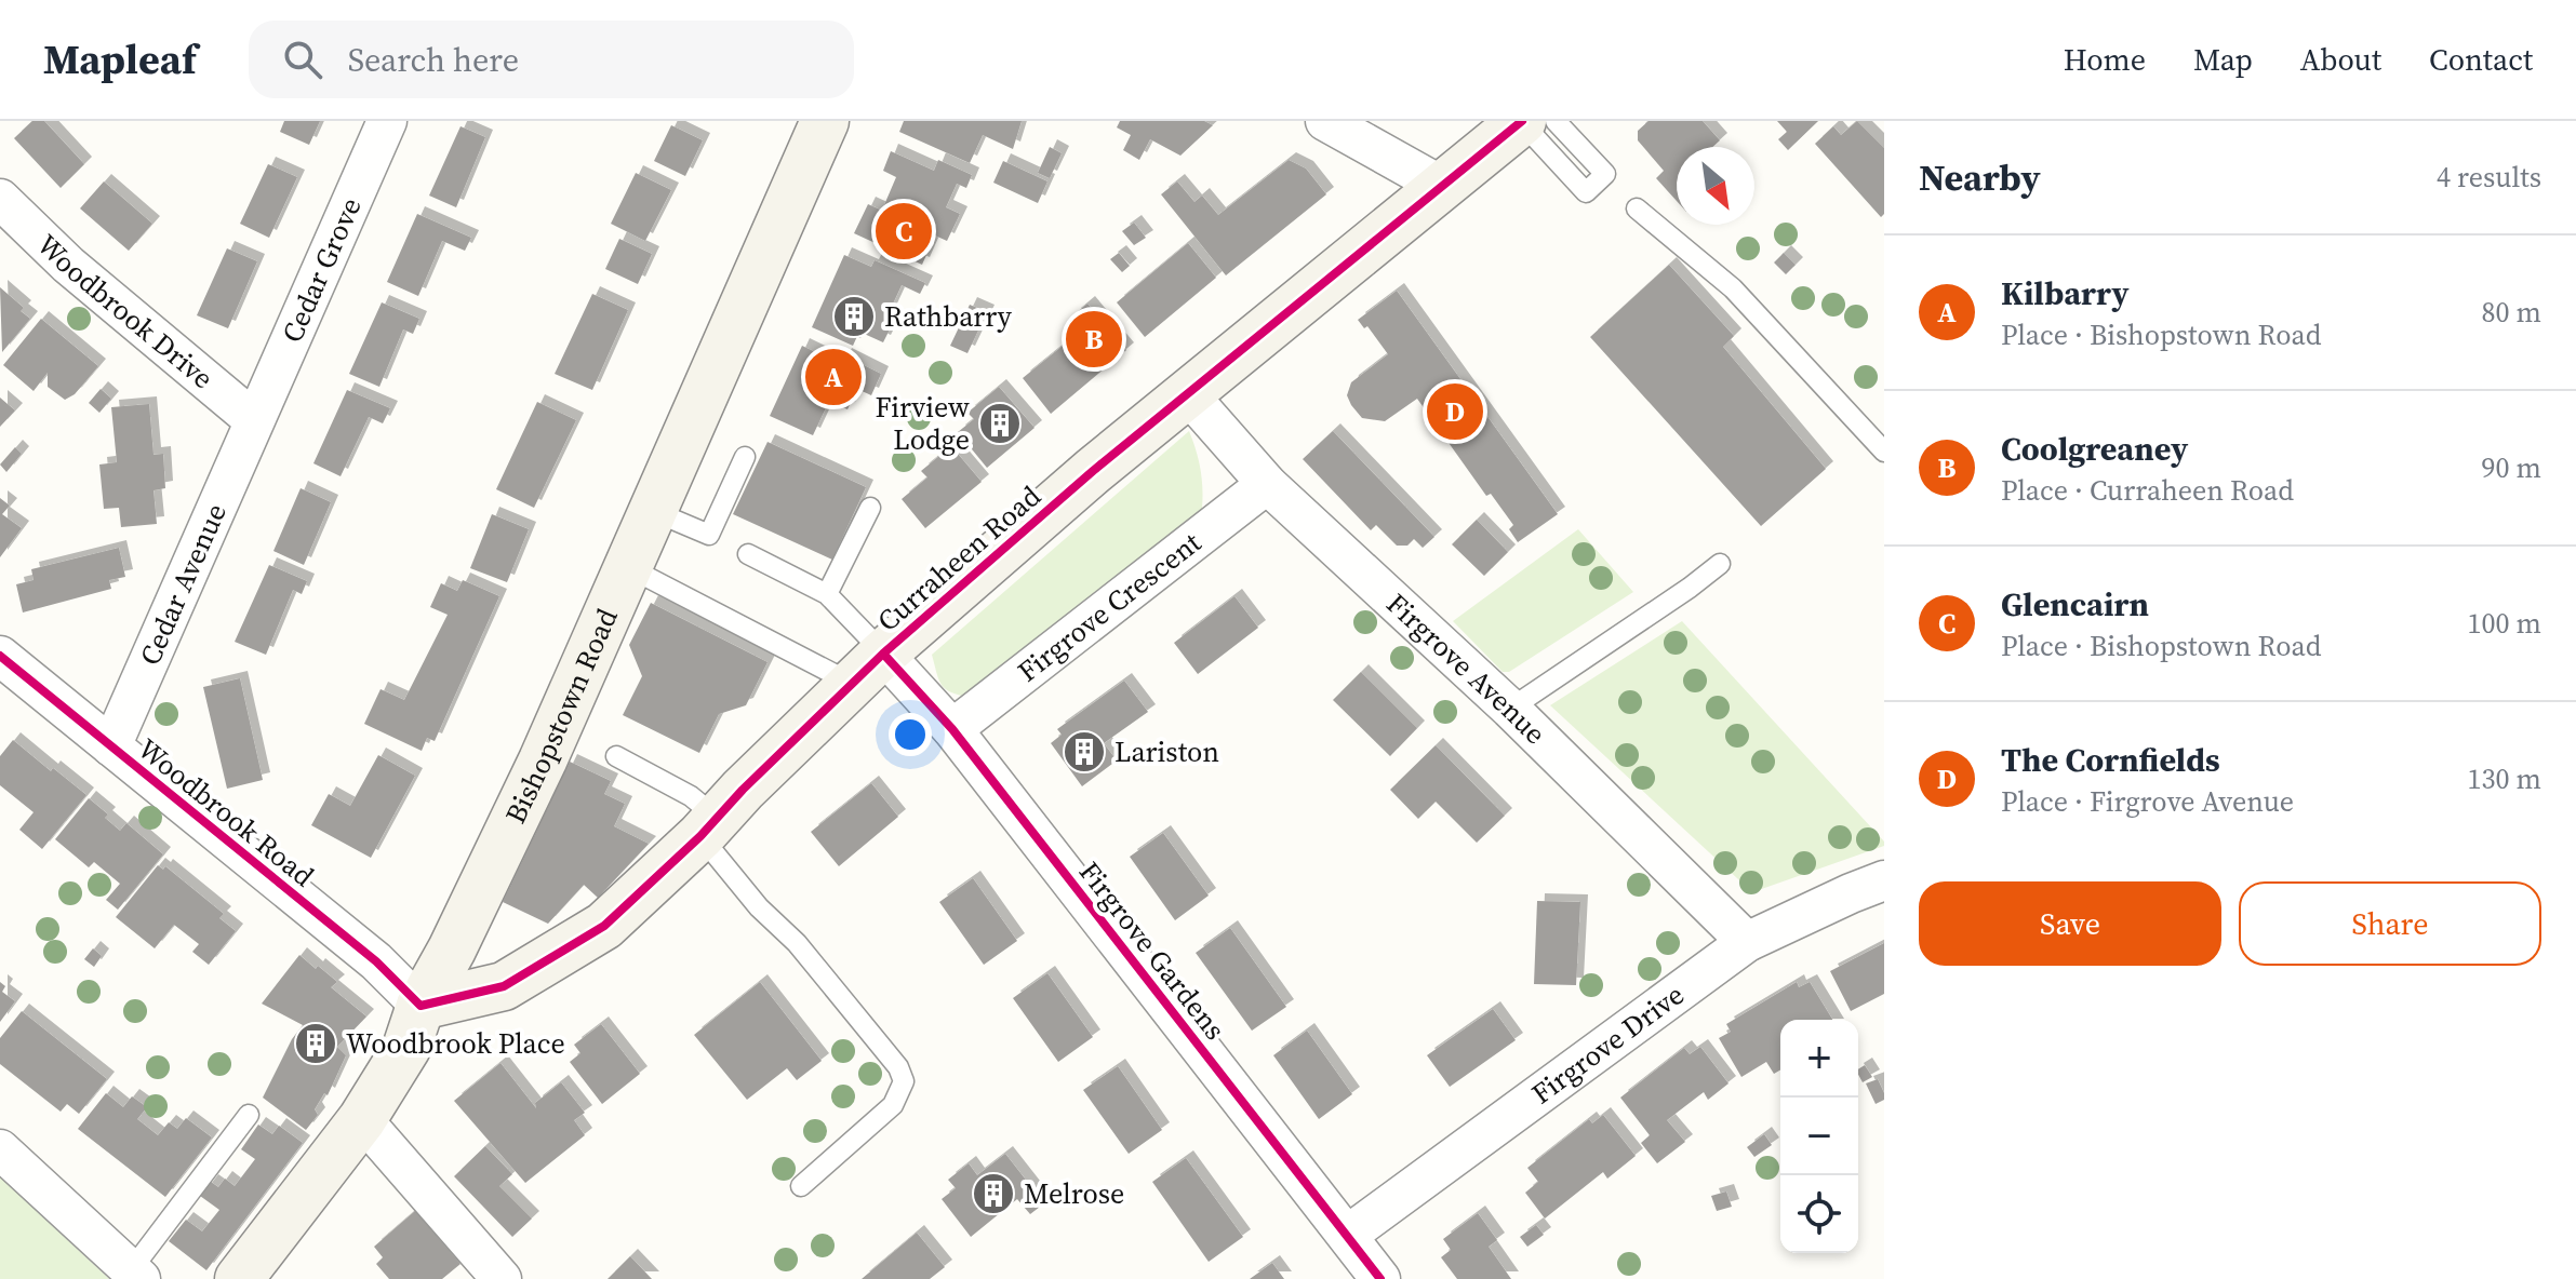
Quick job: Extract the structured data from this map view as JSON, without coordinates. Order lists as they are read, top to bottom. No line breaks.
{"streets":{"street":["Cedar Grove","Woodbrook Drive","Curraheen Road","Cedar Avenue","Firgrove Crescent","Firgrove Avenue","Bishopstown Road","Woodbrook Road","Firgrove Gardens","Firgrove Drive"]},"crossings":[["Cedar Grove","Woodbrook Drive"],["Cedar Grove","Cedar Avenue"],["Woodbrook Drive","Cedar Avenue"],["Curraheen Road","Firgrove Avenue"],["Curraheen Road","Bishopstown Road"],["Curraheen Road","Woodbrook Road"],["Curraheen Road","Firgrove Gardens"],["Cedar Avenue","Woodbrook Road"],["Firgrove Crescent","Firgrove Avenue"],["Firgrove Crescent","Firgrove Gardens"],["Firgrove Avenue","Firgrove Drive"],["Bishopstown Road","Woodbrook Road"],["Firgrove Gardens","Firgrove Drive"]],"places":{"building":["Rathbarry","Firview Lodge","Lariston","Woodbrook Place","Melrose"]},"north":"bottom right","page":{"header":"Mapleaf","search":"Search here","nav":["Home","Map","About","Contact"],"heading":["Nearby","4 results"],"pins":["C","B","A","D"],"list":[{"mark":"A","name":"Kilbarry","note":"Place · Bishopstown Road","value":"80 m"},{"mark":"B","name":"Coolgreaney","note":"Place · Curraheen Road","value":"90 m"},{"mark":"C","name":"Glencairn","note":"Place · Bishopstown Road","value":"100 m"},{"mark":"D","name":"The Cornfields","note":"Place · Firgrove Avenue","value":"130 m"}],"buttons":["Save","Share"],"map_buttons":["+","−"]}}
